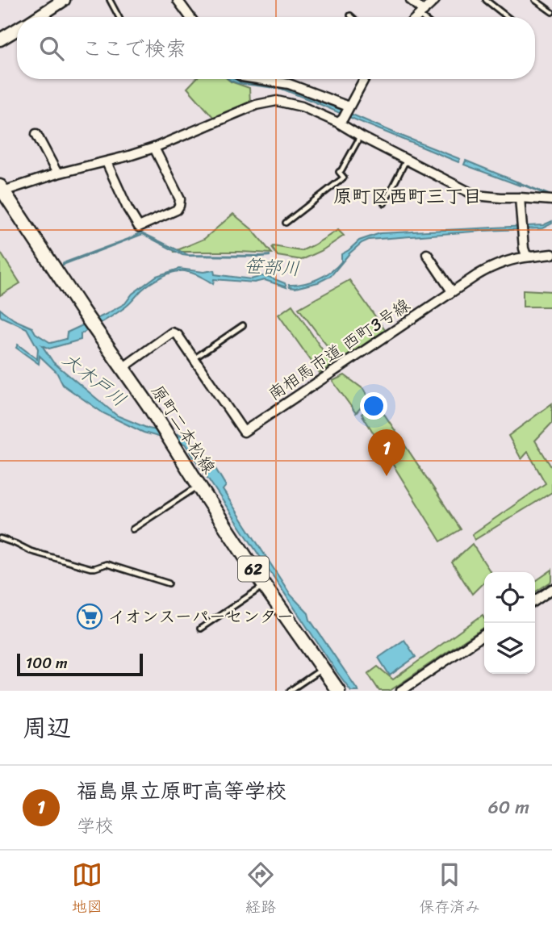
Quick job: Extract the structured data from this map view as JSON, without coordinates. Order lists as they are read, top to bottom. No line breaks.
{"streets":{"main road":["原町二本松線","62"],"street":["南相馬市道 西町3号線"]},"crossings":[["南相馬市道 西町3号線","原町二本松線"]],"districts":["原町区西町三丁目"],"water":["笹部川","大木戸川"],"places":{"supermarket":["イオンスーパーセンター"]},"scale_bar":"100 m","page":{"search":"ここで検索","pins":"1","scale":"100 m","heading":"周辺","list":[{"mark":"1","name":"福島県立原町高等学校","note":"学校","value":"60 m"}],"nav":["地図","経路","保存済み"]}}
